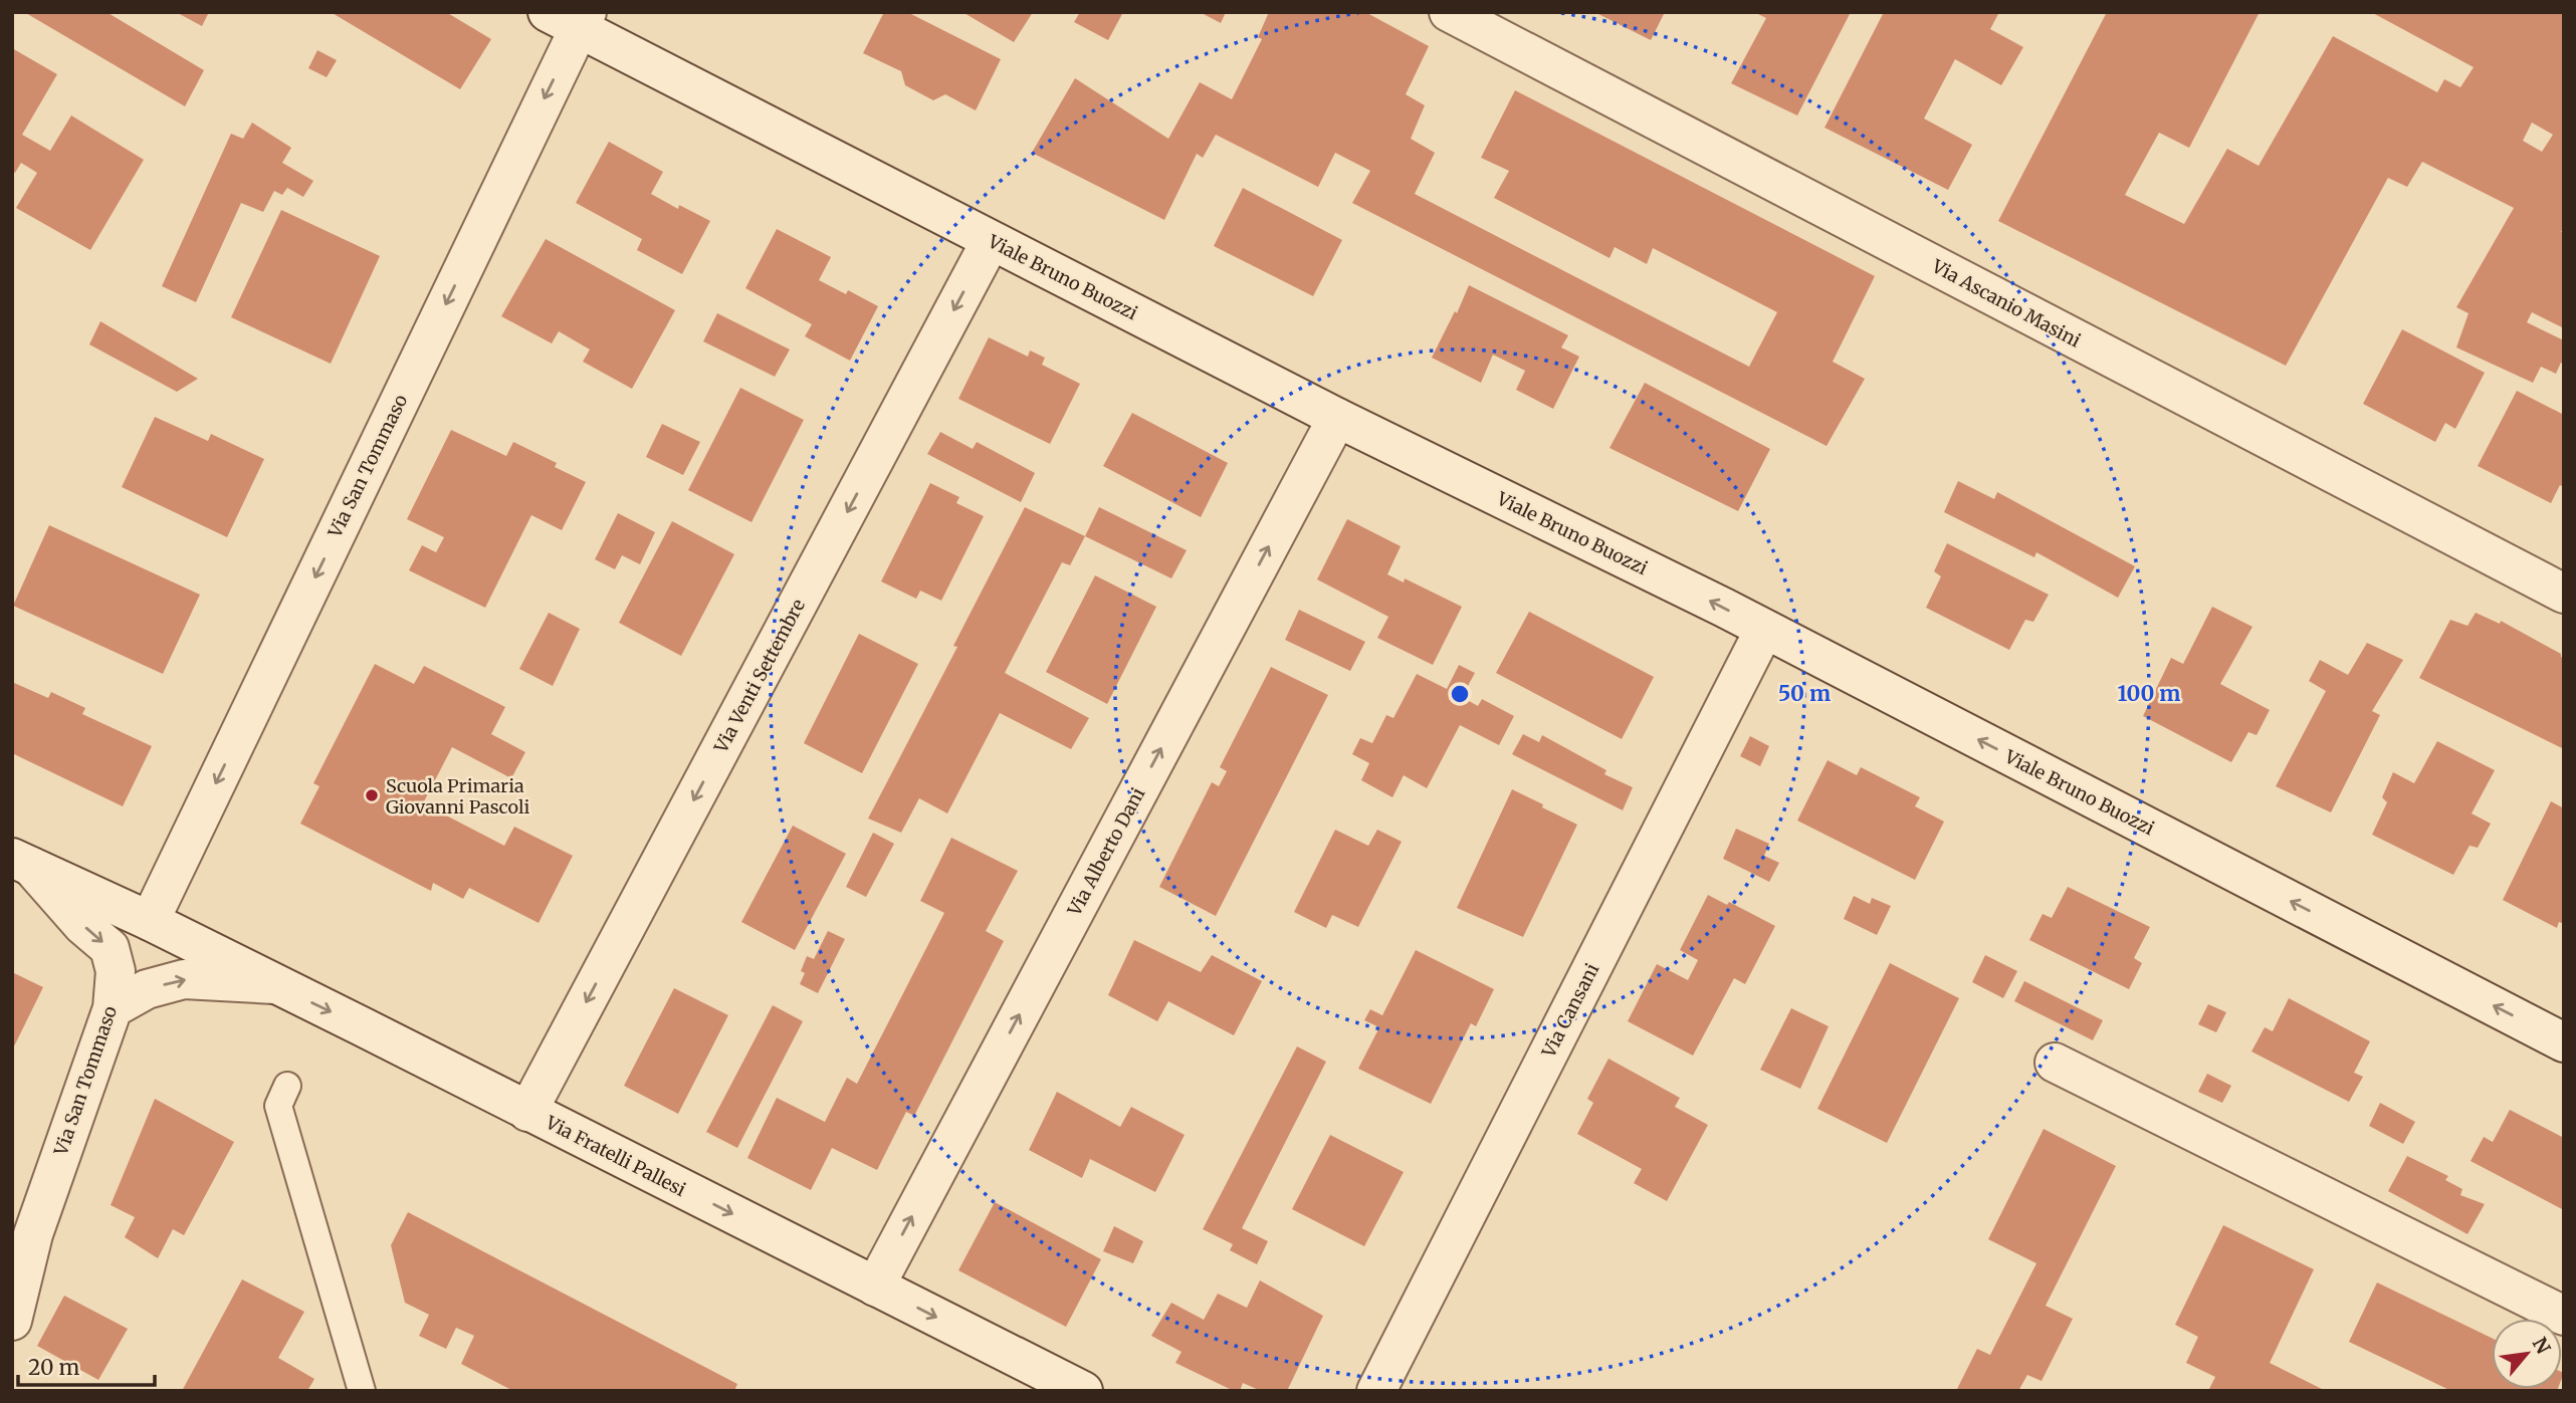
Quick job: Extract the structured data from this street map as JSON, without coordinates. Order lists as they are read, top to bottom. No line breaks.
{"streets":{"street":["Viale Bruno Buozzi","Via Ascanio Masini","Via San Tommaso","Via Venti Settembre","Via Alberto Dani","Via Cansani","Via Fratelli Pallesi"]},"crossings":[["Viale Bruno Buozzi","Via San Tommaso"],["Viale Bruno Buozzi","Via Venti Settembre"],["Viale Bruno Buozzi","Via Alberto Dani"],["Viale Bruno Buozzi","Via Cansani"],["Via San Tommaso","Via Fratelli Pallesi"],["Via Venti Settembre","Via Fratelli Pallesi"],["Via Alberto Dani","Via Fratelli Pallesi"]],"one_way":["Via San Tommaso","Via Venti Settembre","Via Alberto Dani","Via Fratelli Pallesi"],"places":["Scuola Primaria Giovanni Pascoli"],"scale_bar":"20 m","north":"top right","rings":["50 m","100 m"]}
